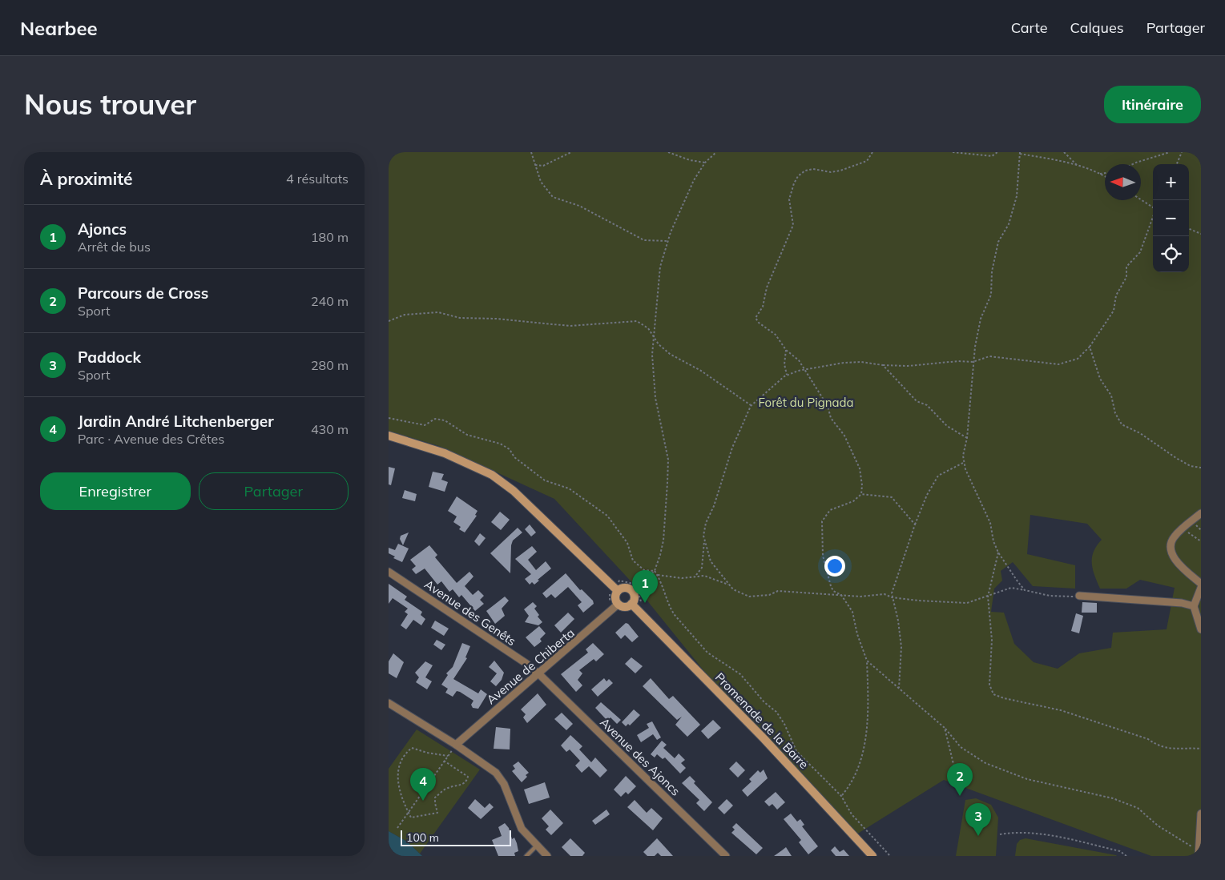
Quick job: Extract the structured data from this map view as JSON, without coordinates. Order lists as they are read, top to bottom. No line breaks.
{"streets":{"main road":["Promenade de la Barre"],"street":["Avenue des Genêts","Avenue de Chiberta","Avenue des Ajoncs"]},"crossings":[["Avenue des Genêts","Avenue de Chiberta"],["Avenue des Genêts","Avenue des Ajoncs"],["Avenue de Chiberta","Promenade de la Barre"],["Avenue de Chiberta","Avenue des Ajoncs"]],"parks":["Forêt du Pignada"],"scale_bar":"100 m","north":"left","page":{"header":"Nearbee","nav":["Carte","Calques","Partager"],"buttons":["Itinéraire",["Enregistrer","Partager"]],"title":"Nous trouver","heading":["À proximité","4 résultats"],"map_buttons":["+","−"],"list":[{"mark":"1","name":"Ajoncs","note":"Arrêt de bus","value":"180 m"},{"mark":"2","name":"Parcours de Cross","note":"Sport","value":"240 m"},{"mark":"3","name":"Paddock","note":"Sport","value":"280 m"},{"mark":"4","name":"Jardin André Litchenberger","note":"Parc · Avenue des Crêtes","value":"430 m"}],"pins":["1","2","4","3"],"scale":"100 m"}}
